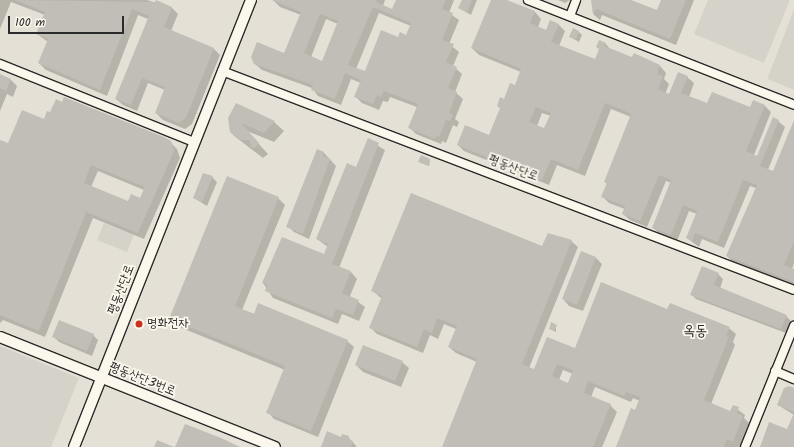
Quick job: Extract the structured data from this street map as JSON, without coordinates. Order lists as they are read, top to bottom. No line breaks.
{"streets":{"street":["평동산단로","평동산단3번로"]},"crossings":[["평동산단로","평동산단3번로"]],"districts":["옥동"],"places":["명화전자"],"scale_bar":"100 m"}
